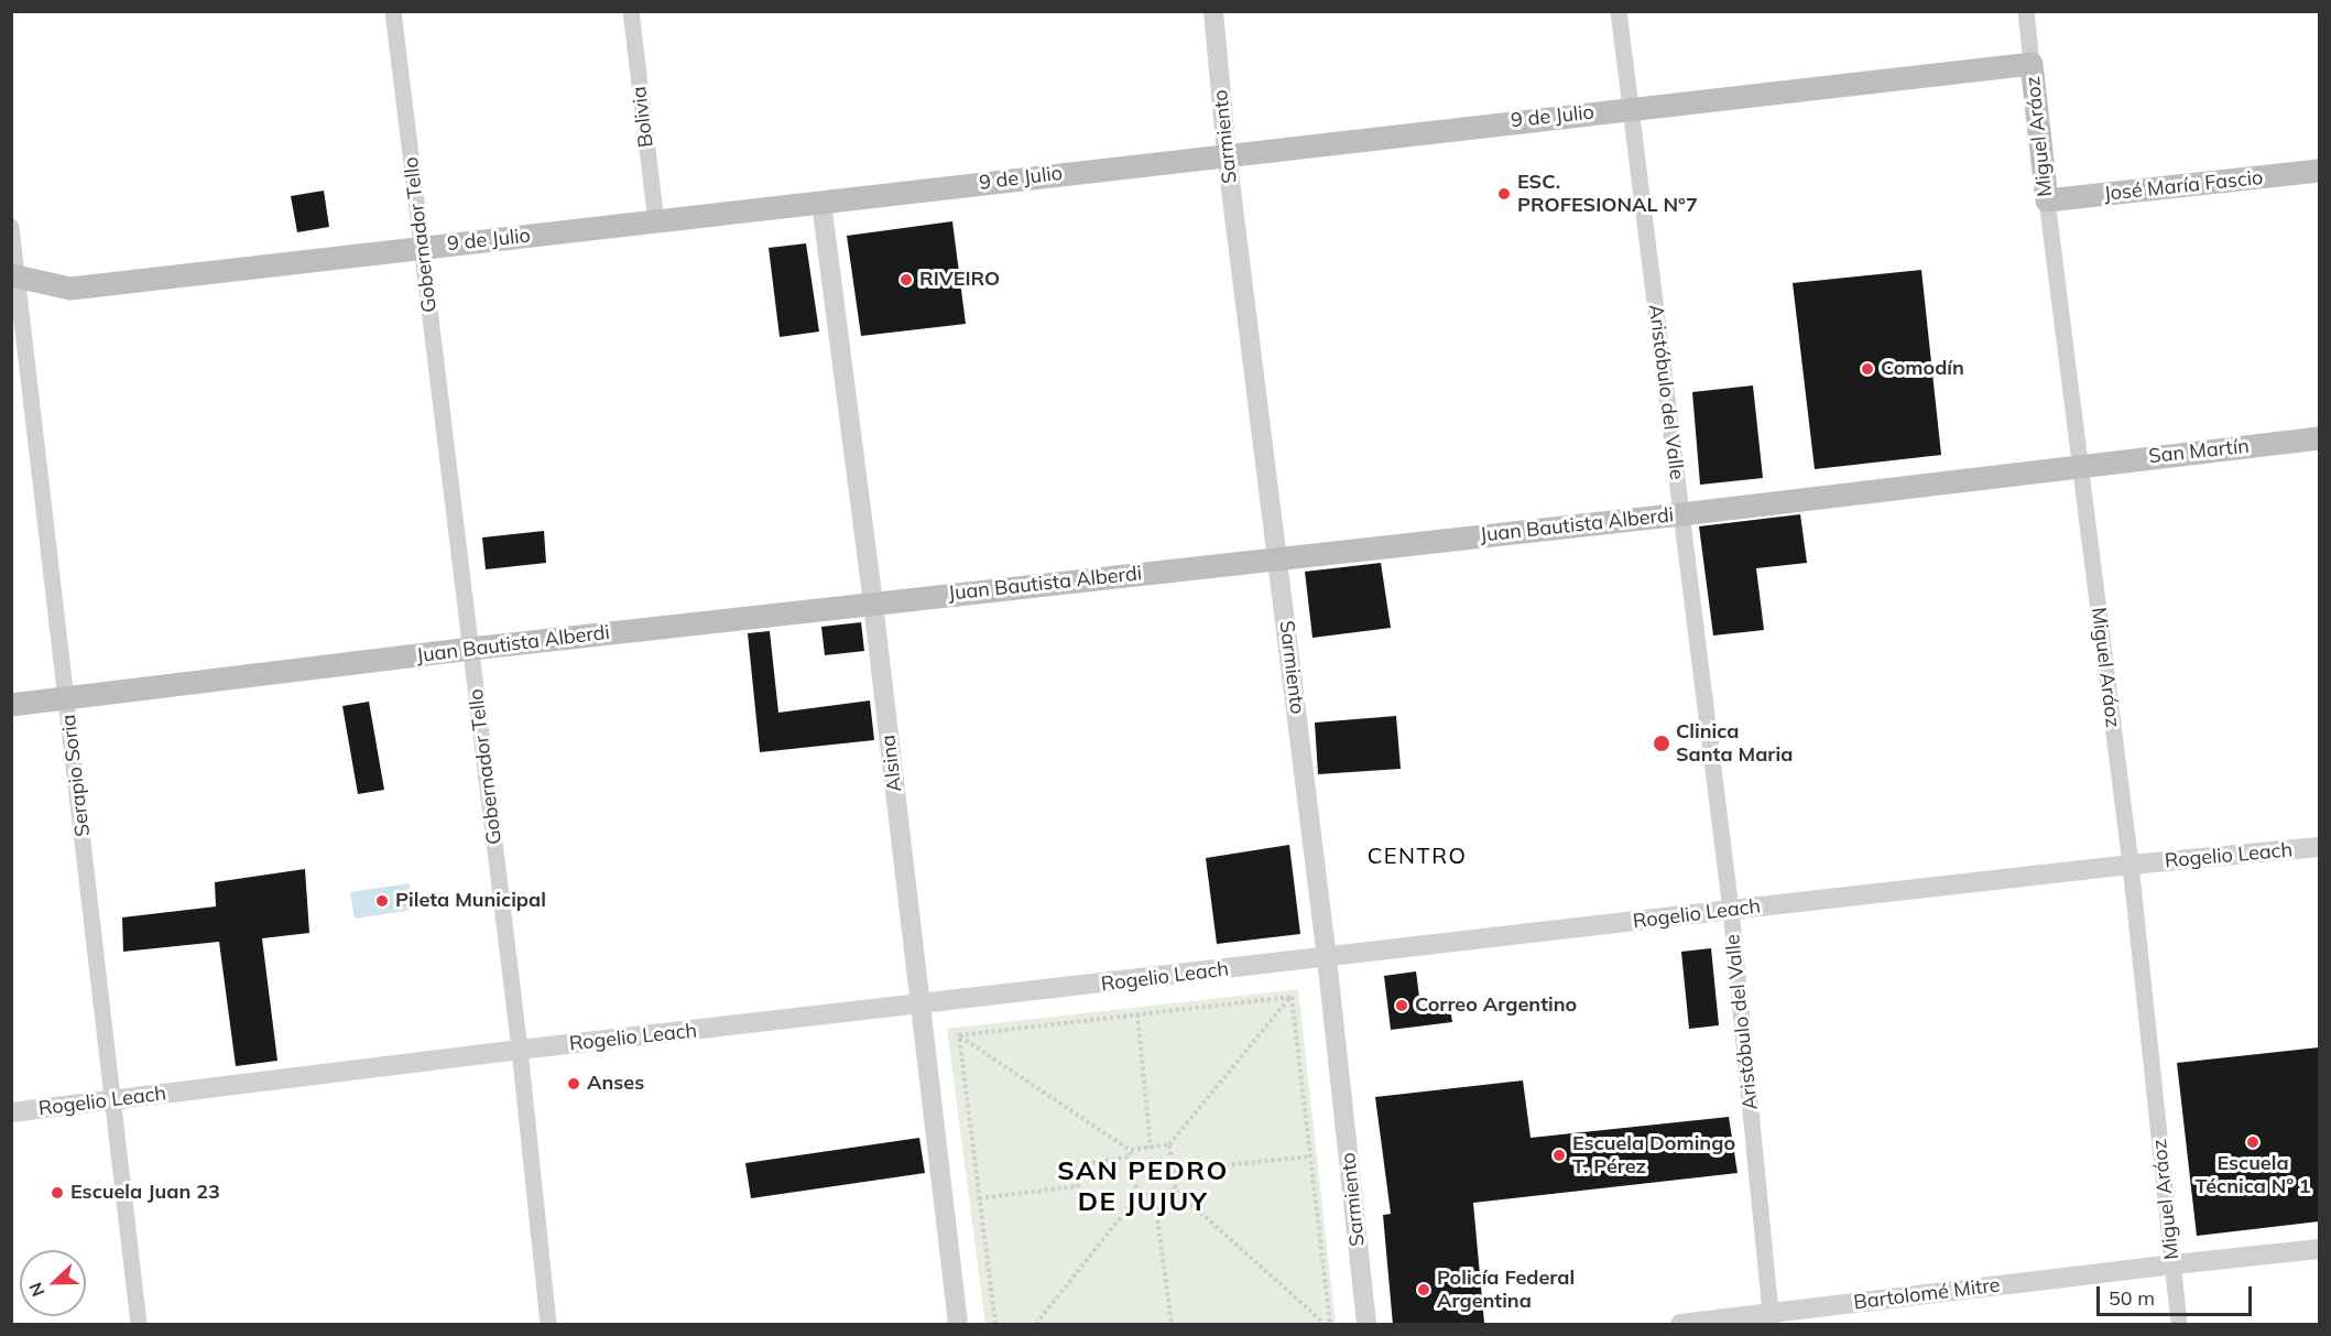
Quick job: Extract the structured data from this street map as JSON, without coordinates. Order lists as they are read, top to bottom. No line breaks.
{"streets":{"main road":["9 de Julio","Miguel Aráoz","José María Fascio","San Martín","Juan Bautista Alberdi"],"street":["Bolivia","Sarmiento","Gobernador Tello","Aristóbulo del Valle","Alsina","Serapio Soria","Rogelio Leach","Bartolomé Mitre"]},"crossings":[["Bolivia","9 de Julio"],["9 de Julio","Sarmiento"],["9 de Julio","Miguel Aráoz"],["9 de Julio","Gobernador Tello"],["9 de Julio","Aristóbulo del Valle"],["9 de Julio","Alsina"],["9 de Julio","Serapio Soria"],["Sarmiento","Juan Bautista Alberdi"],["Sarmiento","Rogelio Leach"],["Miguel Aráoz","José María Fascio"],["Miguel Aráoz","San Martín"],["Miguel Aráoz","Juan Bautista Alberdi"],["Miguel Aráoz","Rogelio Leach"],["Miguel Aráoz","Bartolomé Mitre"],["Gobernador Tello","Juan Bautista Alberdi"],["Gobernador Tello","Rogelio Leach"],["Aristóbulo del Valle","Juan Bautista Alberdi"],["Aristóbulo del Valle","Rogelio Leach"],["Aristóbulo del Valle","Bartolomé Mitre"],["San Martín","Juan Bautista Alberdi"],["Juan Bautista Alberdi","Alsina"],["Juan Bautista Alberdi","Serapio Soria"],["Alsina","Rogelio Leach"],["Serapio Soria","Rogelio Leach"]],"districts":["CENTRO","SAN PEDRO DE JUJUY"],"places":["ESC. PROFESIONAL N°7","RIVEIRO","Comodín","Clinica Santa Maria","Pileta Municipal","Correo Argentino","Anses","Escuela Técnica Nº 1","Escuela Domingo T. Pérez","Escuela Juan 23","Policía Federal Argentina"],"scale_bar":"50 m","north":"left"}
